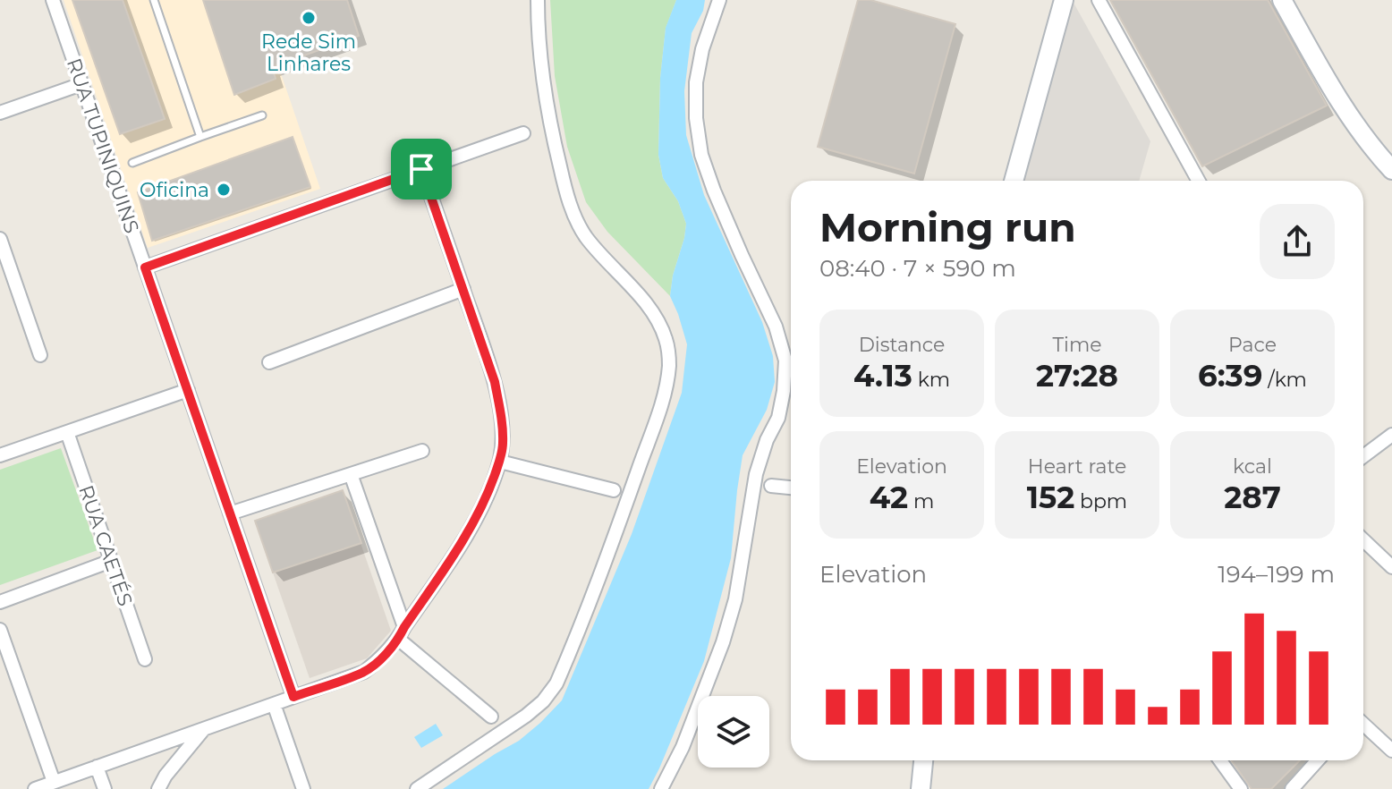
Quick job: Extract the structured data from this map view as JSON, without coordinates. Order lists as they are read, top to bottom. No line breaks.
{"streets":{"street":["RUA TUPINIQUINS","RUA CAETÉS"]},"places":["Rede Sim Linhares","Oficina"],"page":{"heading":["Morning run","08:40 · 7 × 590 m"],"stats":[["Distance","4.13 km"],["Time","27:28"],["Pace","6:39 /km"],["Elevation","42 m"],["Heart rate","152 bpm"],["kcal","287"]],"chart":["Elevation","194–199 m"]}}
